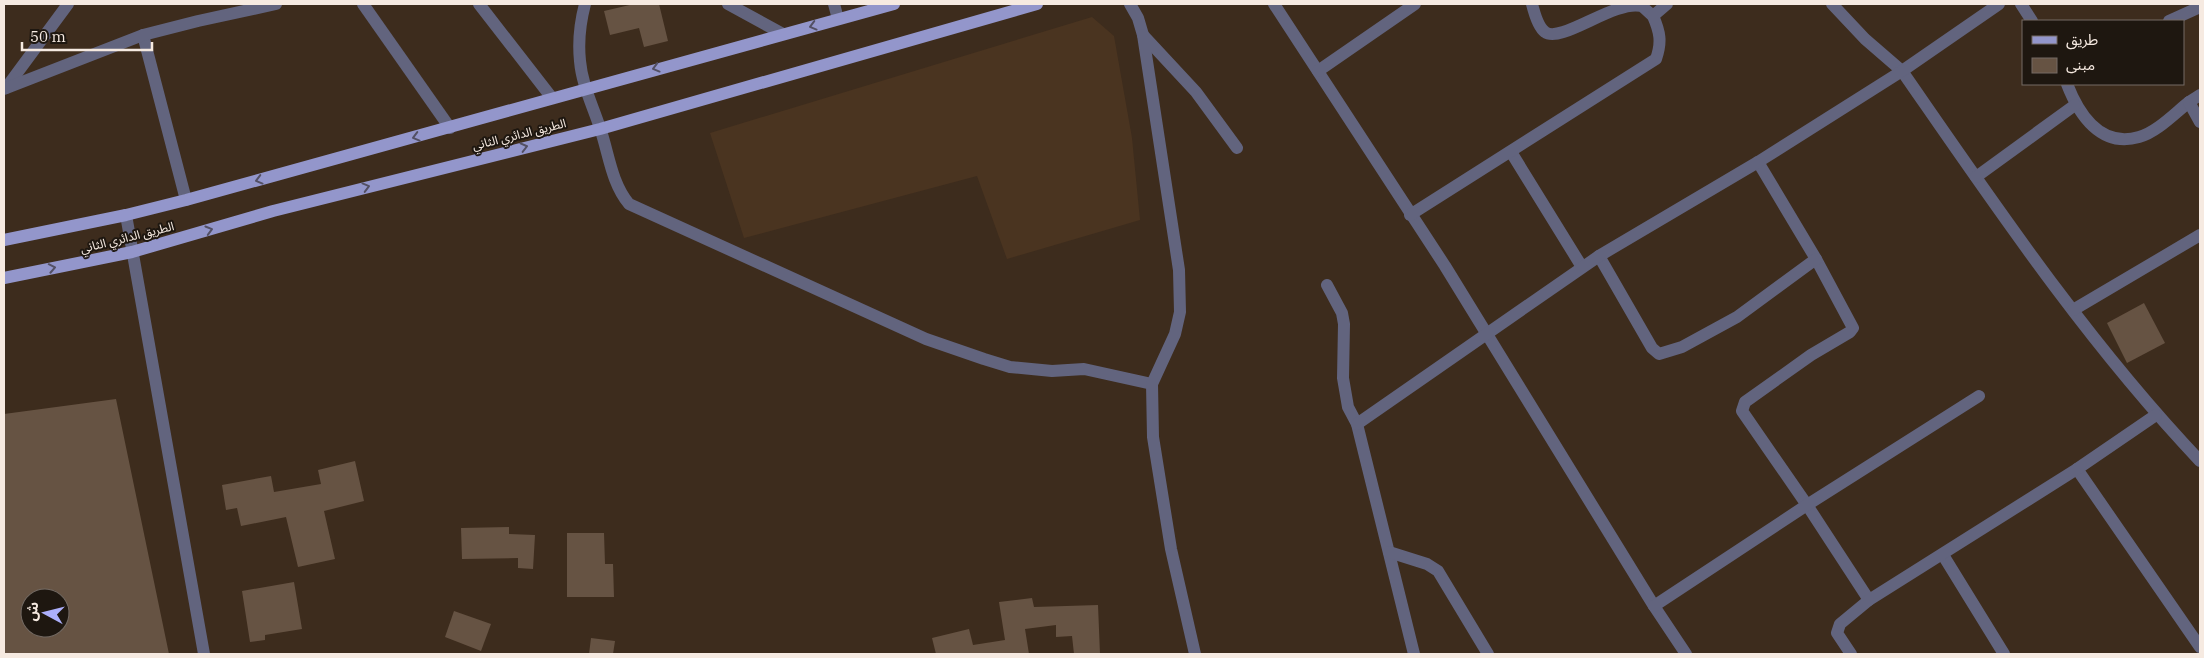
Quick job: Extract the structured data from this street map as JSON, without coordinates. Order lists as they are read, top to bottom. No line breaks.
{"streets":{"main road":["الطريق الدائري الثاني"]},"legend":["طريق","مبنى"],"scale_bar":"50 m","north":"left"}
